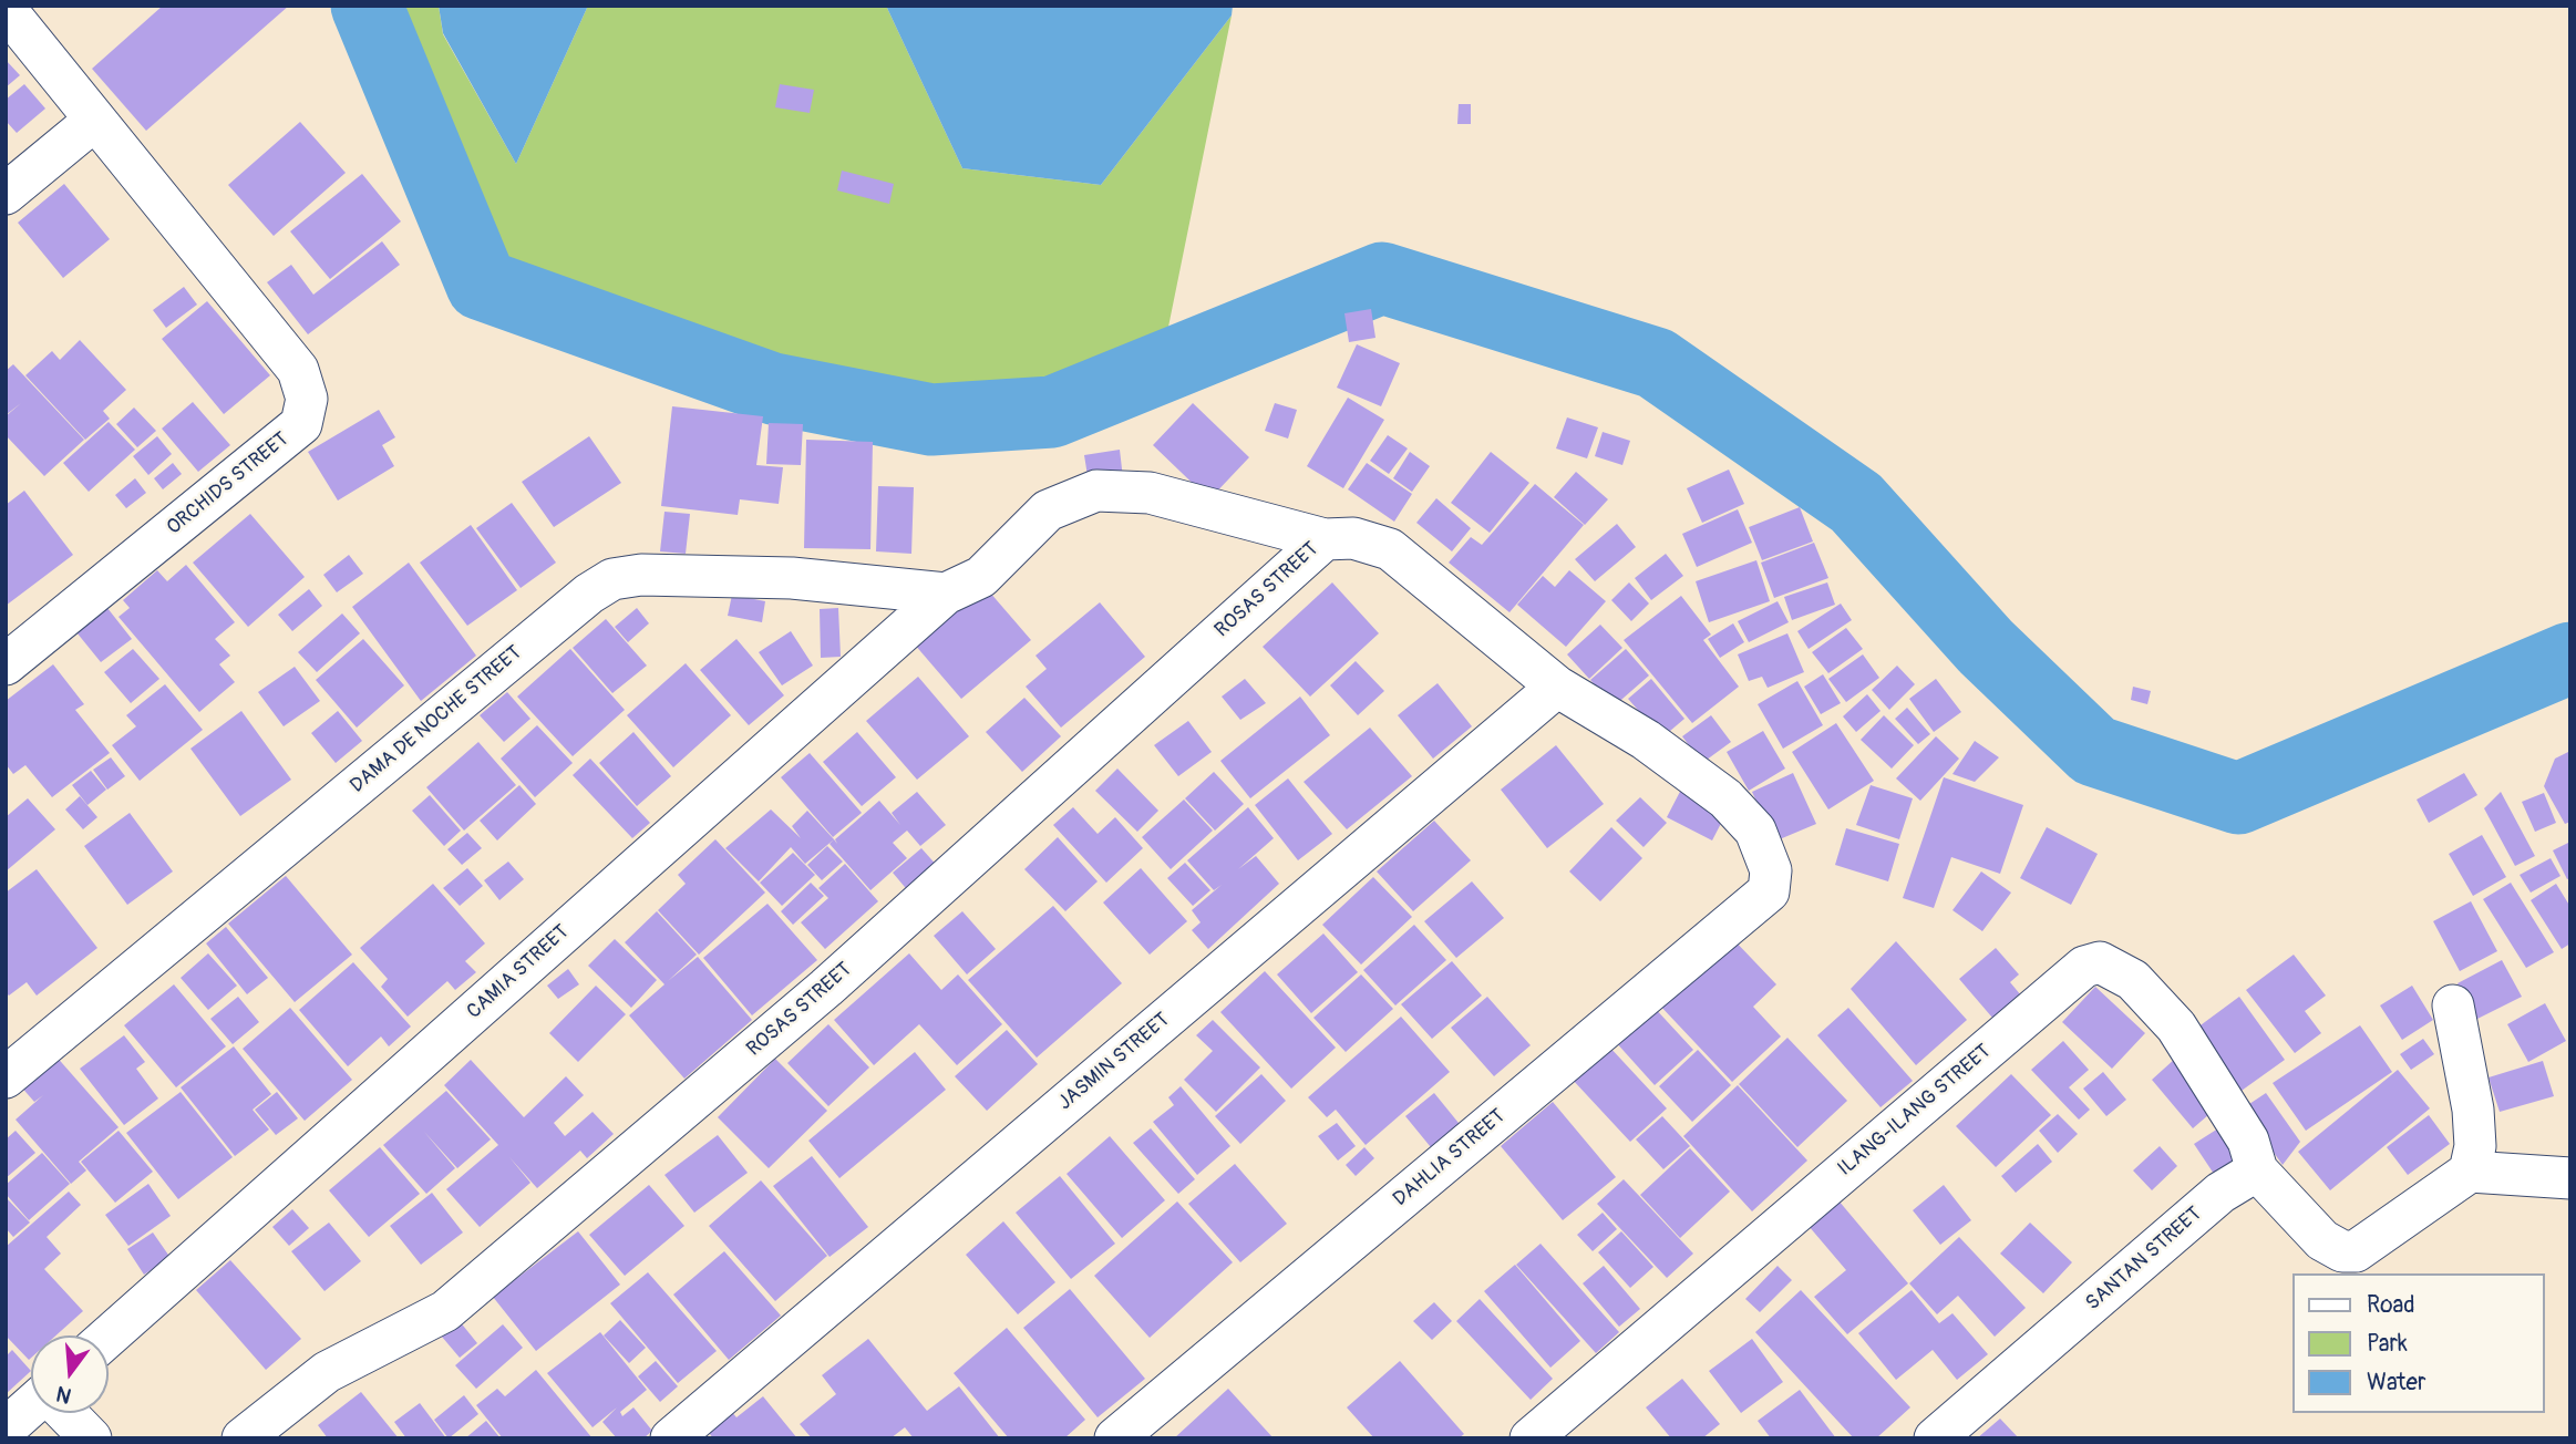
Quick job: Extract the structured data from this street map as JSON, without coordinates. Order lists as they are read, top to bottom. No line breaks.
{"streets":{"street":["ORCHIDS STREET","ROSAS STREET","DAMA DE NOCHE STREET","CAMIA STREET","JASMIN STREET","ILANG-ILANG STREET","DAHLIA STREET","SANTAN STREET"]},"crossings":[["ROSAS STREET","DAMA DE NOCHE STREET"],["ROSAS STREET","CAMIA STREET"],["ROSAS STREET","JASMIN STREET"],["ROSAS STREET","DAHLIA STREET"],["DAMA DE NOCHE STREET","CAMIA STREET"],["ILANG-ILANG STREET","SANTAN STREET"]],"legend":["Road","Park","Water"],"north":"bottom"}
